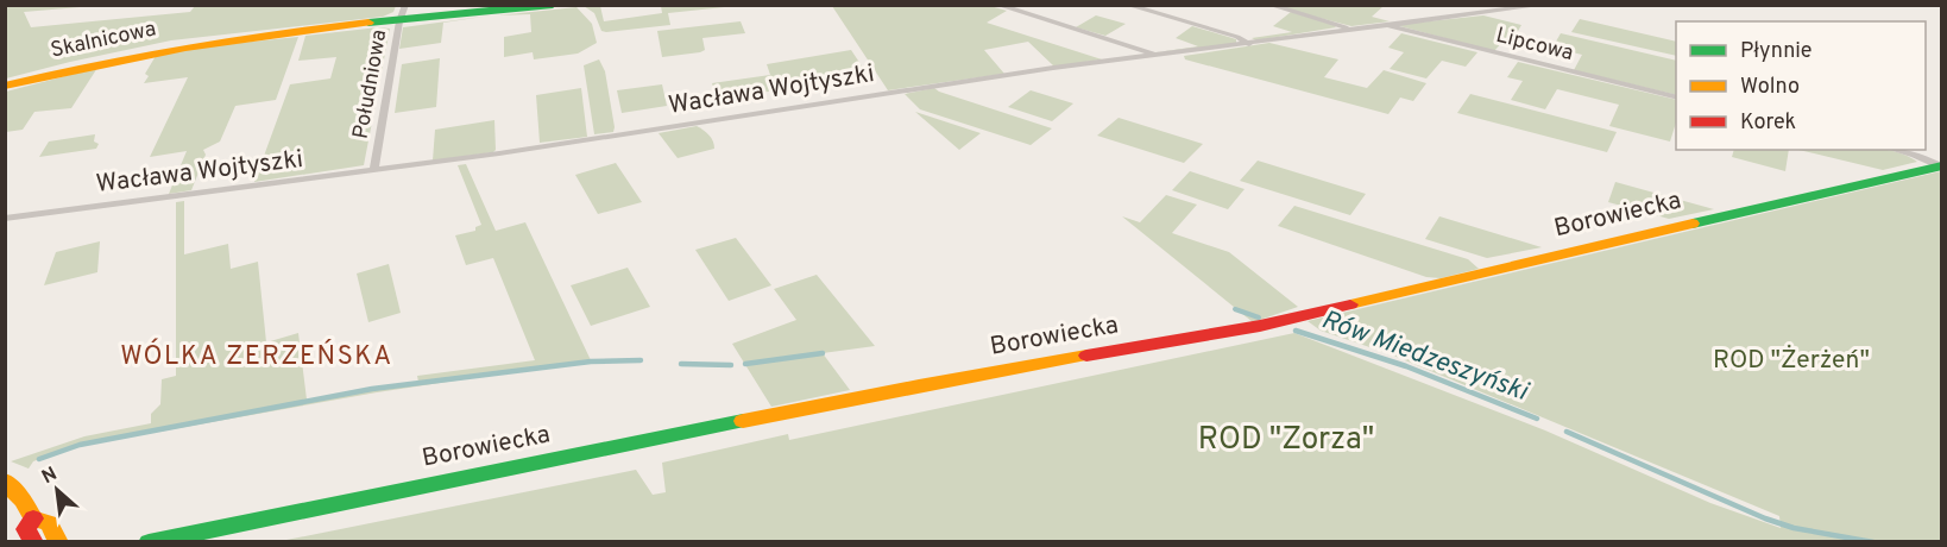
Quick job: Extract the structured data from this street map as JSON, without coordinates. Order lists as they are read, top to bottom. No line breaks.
{"streets":{"street":["Skalnicowa","Lipcowa","Południowa","Wacława Wojtyszki","Borowiecka"]},"crossings":[["Skalnicowa","Południowa"],["Lipcowa","Wacława Wojtyszki"],["Południowa","Wacława Wojtyszki"]],"districts":["WÓLKA ZERZEŃSKA"],"water":["Rów Miedzeszyński"],"parks":["ROD \"Żerżeń\"","ROD \"Zorza\""],"legend":["Płynnie","Wolno","Korek"],"north":"top left"}
